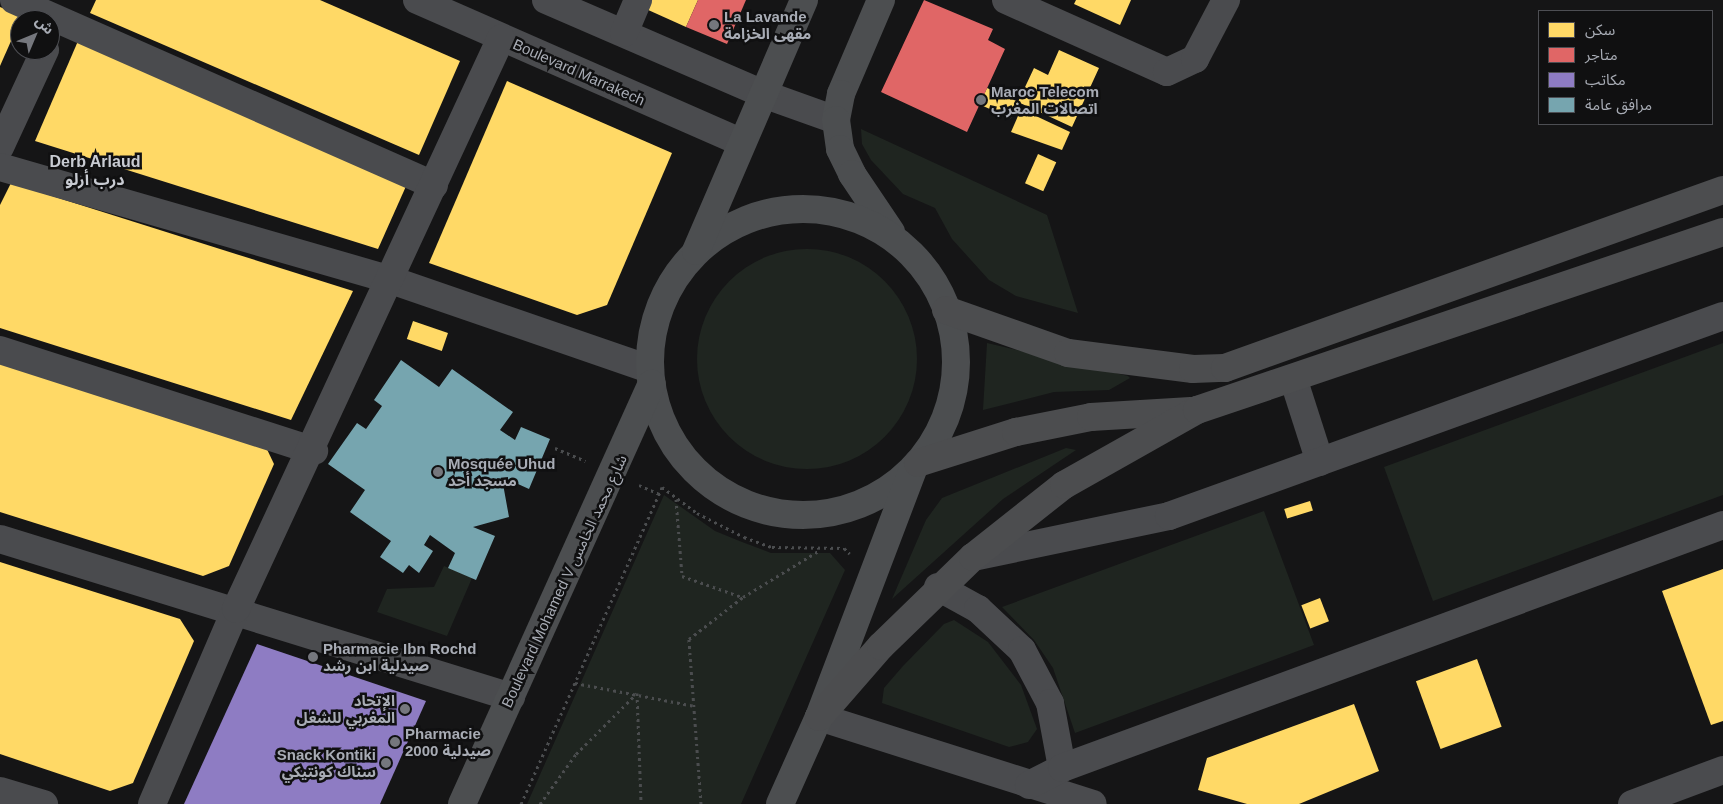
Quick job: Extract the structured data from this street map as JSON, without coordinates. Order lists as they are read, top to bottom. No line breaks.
{"streets":{"main road":["Boulevard Mohamed V شارع محمد الخامس"],"street":["Boulevard Marrakech"]},"districts":["Derb Arlaud درب أرلو"],"places":["La Lavande مقهى الخزامة","Maroc Telecom اتصالات المغرب","Mosquée Uhud مسجد أحد","Pharmacie Ibn Rochd صيدلية ابن رشد","الإتحاد المغربي للشغل","Pharmacie 2000 صيدلية","Snack Kontiki سناك كونتيكي"],"legend":["سكن","متاجر","مكاتب","مرافق عامة"],"north":"top right"}
